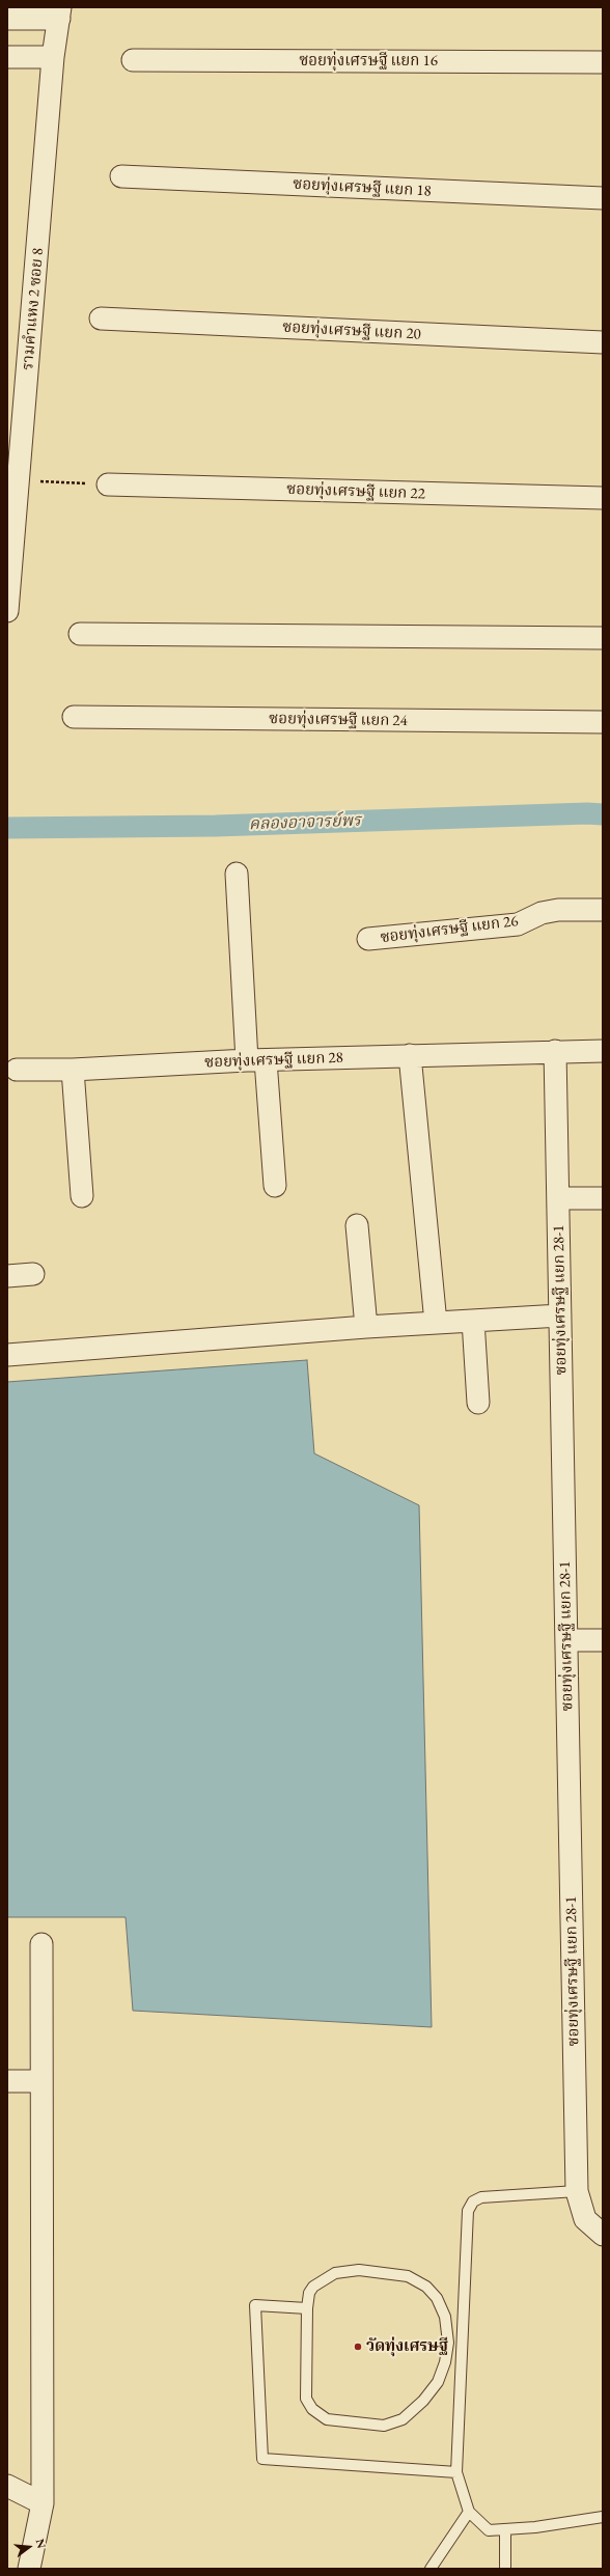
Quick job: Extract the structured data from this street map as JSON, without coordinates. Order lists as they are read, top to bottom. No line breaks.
{"streets":{"street":["ซอยทุ่งเศรษฐี แยก 16","ซอยทุ่งเศรษฐี แยก 18","รามคำแหง 2 ซอย 8","ซอยทุ่งเศรษฐี แยก 20","ซอยทุ่งเศรษฐี แยก 22","ซอยทุ่งเศรษฐี แยก 24","ซอยทุ่งเศรษฐี แยก 26","ซอยทุ่งเศรษฐี แยก 28","ซอยทุ่งเศรษฐี แยก 28-1"]},"crossings":[["ซอยทุ่งเศรษฐี แยก 28","ซอยทุ่งเศรษฐี แยก 28-1"]],"water":["คลองอาจารย์พร"],"places":["วัดทุ่งเศรษฐี"],"north":"right"}
